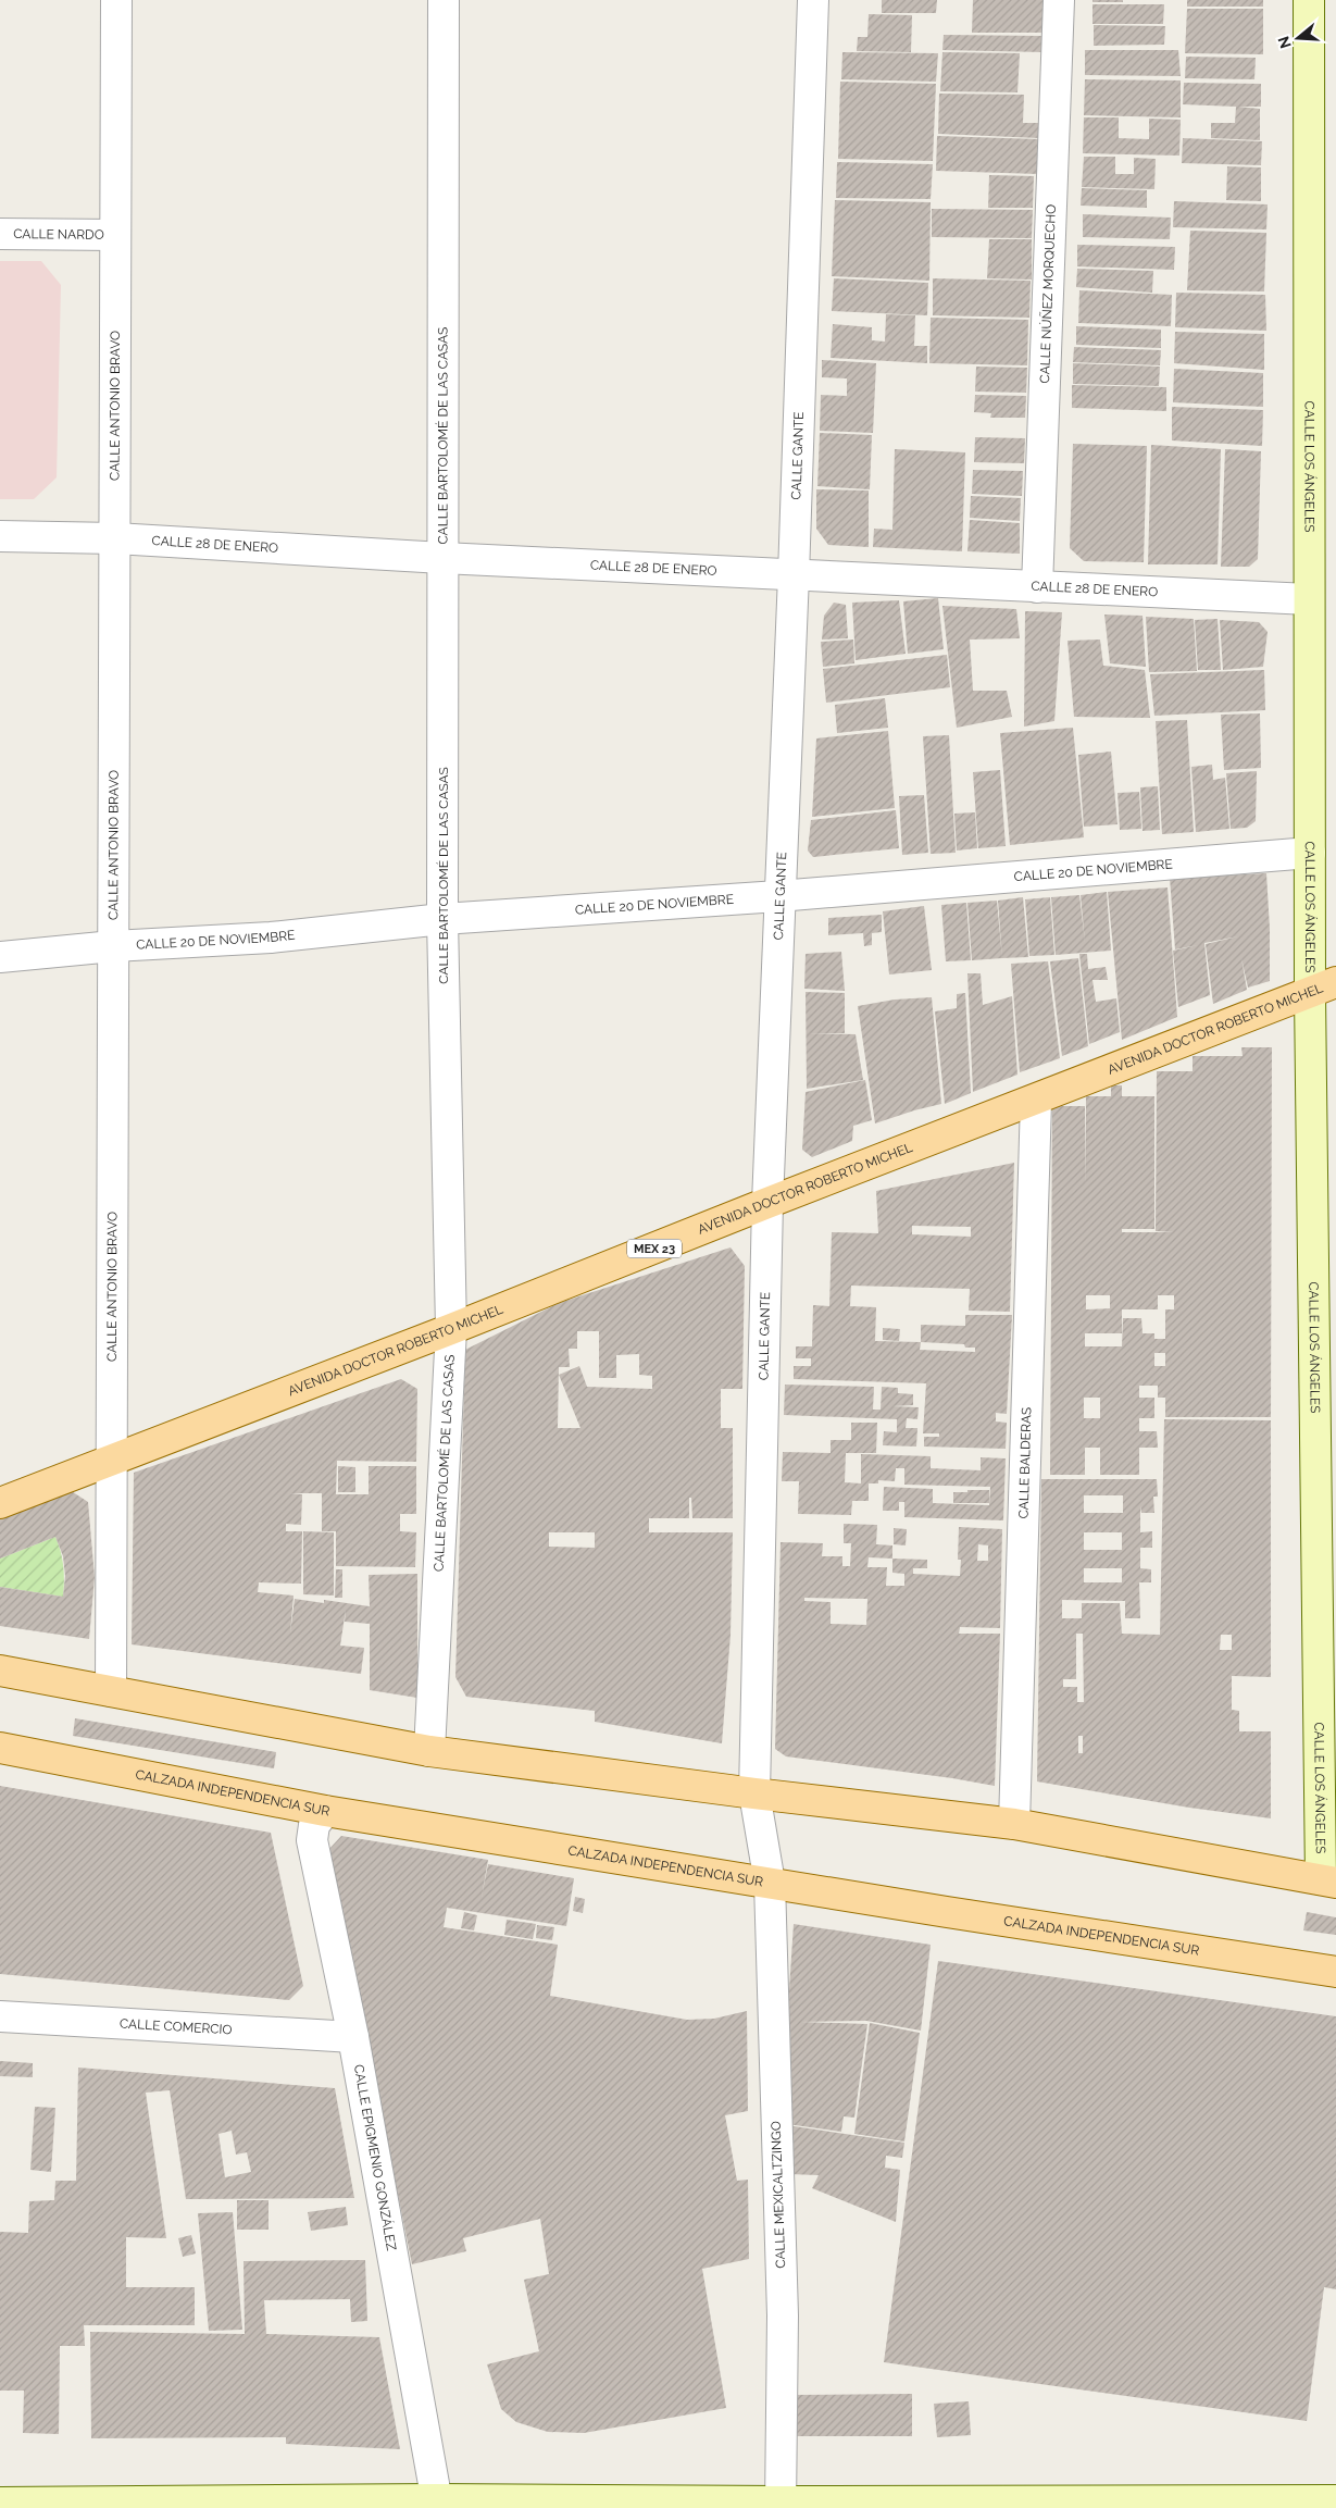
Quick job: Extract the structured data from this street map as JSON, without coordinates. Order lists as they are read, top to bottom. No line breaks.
{"streets":{"main road":["AVENIDA DOCTOR ROBERTO MICHEL","MEX 23","CALZADA INDEPENDENCIA SUR"],"street":["CALLE NARDO","CALLE NÚÑEZ MORQUECHO","CALLE ANTONIO BRAVO","CALLE BARTOLOMÉ DE LAS CASAS","CALLE GANTE","CALLE LOS ÁNGELES","CALLE 28 DE ENERO","CALLE 20 DE NOVIEMBRE","CALLE BALDERAS","CALLE COMERCIO","CALLE EPIGMENIO GONZÁLEZ","CALLE MEXICALTZINGO"]},"crossings":[["CALLE NARDO","CALLE ANTONIO BRAVO"],["CALLE NÚÑEZ MORQUECHO","CALLE 28 DE ENERO"],["CALLE ANTONIO BRAVO","CALLE 28 DE ENERO"],["CALLE ANTONIO BRAVO","CALLE 20 DE NOVIEMBRE"],["CALLE ANTONIO BRAVO","AVENIDA DOCTOR ROBERTO MICHEL"],["CALLE BARTOLOMÉ DE LAS CASAS","CALLE 28 DE ENERO"],["CALLE BARTOLOMÉ DE LAS CASAS","CALLE 20 DE NOVIEMBRE"],["CALLE BARTOLOMÉ DE LAS CASAS","AVENIDA DOCTOR ROBERTO MICHEL"],["CALLE GANTE","CALLE 28 DE ENERO"],["CALLE GANTE","CALLE 20 DE NOVIEMBRE"],["CALLE GANTE","AVENIDA DOCTOR ROBERTO MICHEL"],["CALLE GANTE","CALZADA INDEPENDENCIA SUR"],["CALLE GANTE","CALLE MEXICALTZINGO"],["CALLE LOS ÁNGELES","CALLE 28 DE ENERO"],["CALLE LOS ÁNGELES","CALLE 20 DE NOVIEMBRE"],["CALLE LOS ÁNGELES","AVENIDA DOCTOR ROBERTO MICHEL"],["AVENIDA DOCTOR ROBERTO MICHEL","CALLE BALDERAS"],["CALZADA INDEPENDENCIA SUR","CALLE EPIGMENIO GONZÁLEZ"],["CALZADA INDEPENDENCIA SUR","CALLE MEXICALTZINGO"],["CALLE COMERCIO","CALLE EPIGMENIO GONZÁLEZ"]],"north":"left"}
